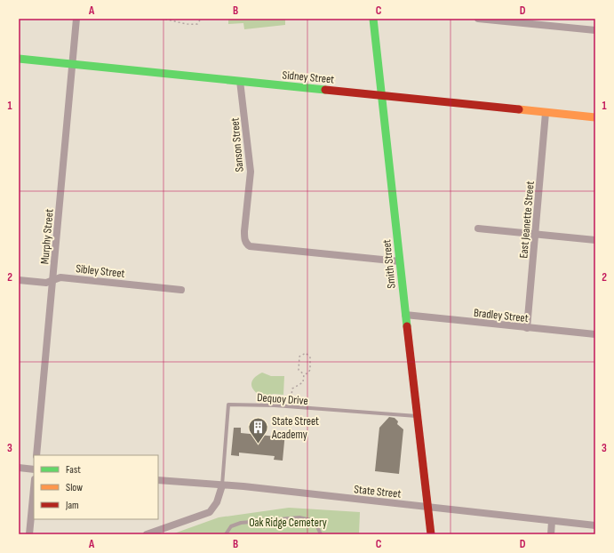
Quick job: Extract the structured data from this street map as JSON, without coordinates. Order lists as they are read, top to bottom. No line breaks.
{"streets":{"street":["Sidney Street","Sanson Street","East Jeanette Street","Murphy Street","Smith Street","Sibley Street","Bradley Street","State Street"],"lane":["Dequoy Drive"]},"crossings":[["Sidney Street","Sanson Street"],["Sidney Street","East Jeanette Street"],["Sidney Street","Murphy Street"],["Sidney Street","Smith Street"],["Sanson Street","Smith Street"],["East Jeanette Street","Bradley Street"],["Murphy Street","Sibley Street"],["Smith Street","Bradley Street"],["Smith Street","Dequoy Drive"],["Smith Street","State Street"],["Dequoy Drive","State Street"]],"parks":["Oak Ridge Cemetery"],"places":{"building":["State Street Academy"]},"legend":["Fast","Slow","Jam"],"grid":{"columns":["A","B","C","D"],"rows":["1","2","3"]}}
